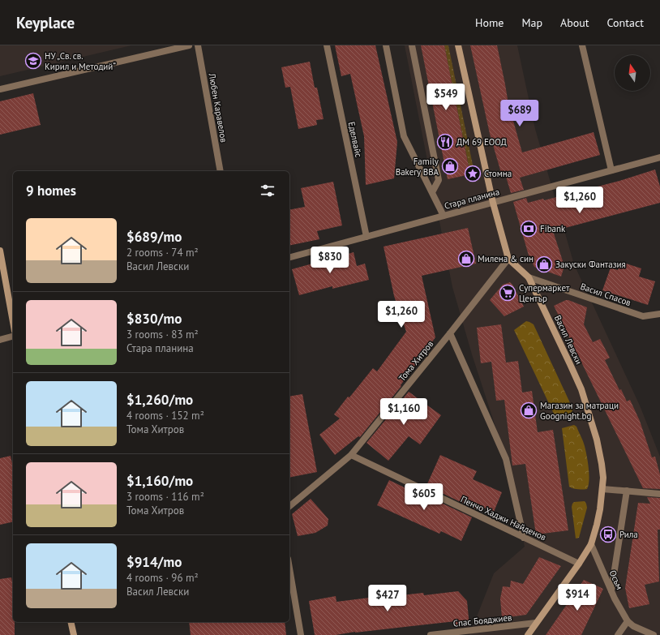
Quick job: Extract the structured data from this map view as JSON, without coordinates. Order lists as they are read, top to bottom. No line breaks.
{"streets":{"street":["Любен Каравелов","Еделвайс","Стара планина","Васил Спасов","Васил Левски","Тома Хитров","Пенчо Хаджи Найденов","Осъм","Спас Бояджиев"]},"crossings":[["Еделвайс","Стара планина"],["Васил Спасов","Васил Левски"],["Васил Левски","Тома Хитров"],["Васил Левски","Пенчо Хаджи Найденов"],["Васил Левски","Осъм"],["Васил Левски","Спас Бояджиев"],["Тома Хитров","Пенчо Хаджи Найденов"]],"places":{"school or university":["НУ „Св. св. Кирил и Методий“"],"restaurant":["ДМ 69 ЕООД"],"shop":["Family Bakery BBA","Милена & син","Закуски Фантазия","Магазин за матраци Goognight.bg"],"place":["Стомна"],"bank":["Fibank"],"supermarket":["Супермаркет Център"],"bus stop":["Рила"]},"north":"top","page":{"header":"Keyplace","nav":["Home","Map","About","Contact"],"price":["$549","$689","$1,260","$830","$1,260","$1,160","$605","$914","$427"],"heading":"9 homes","list":[{"name":"$689/mo","note":"2 rooms · 74 m² · Васил Левски"},{"name":"$830/mo","note":"3 rooms · 83 m² · Стара планина"},{"name":"$1,260/mo","note":"4 rooms · 152 m² · Тома Хитров"},{"name":"$1,160/mo","note":"3 rooms · 116 m² · Тома Хитров"},{"name":"$914/mo","note":"4 rooms · 96 m² · Васил Левски"}]}}
